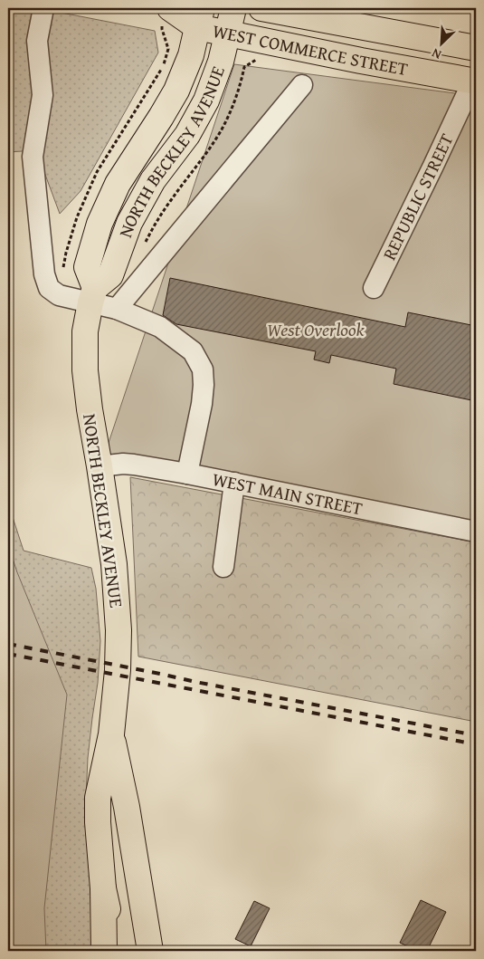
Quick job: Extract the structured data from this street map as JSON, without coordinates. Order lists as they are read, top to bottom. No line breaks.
{"streets":{"main road":["WEST COMMERCE STREET","NORTH BECKLEY AVENUE"],"street":["REPUBLIC STREET","WEST MAIN STREET"]},"crossings":[["WEST COMMERCE STREET","NORTH BECKLEY AVENUE"],["WEST COMMERCE STREET","REPUBLIC STREET"],["NORTH BECKLEY AVENUE","WEST MAIN STREET"]],"parks":["West Overlook"],"north":"bottom left"}
